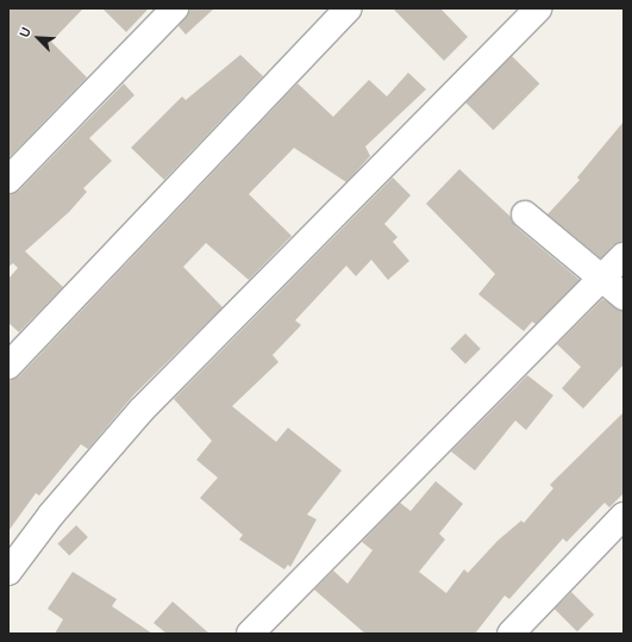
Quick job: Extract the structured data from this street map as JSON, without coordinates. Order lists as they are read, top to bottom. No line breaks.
{"north":"top left"}
